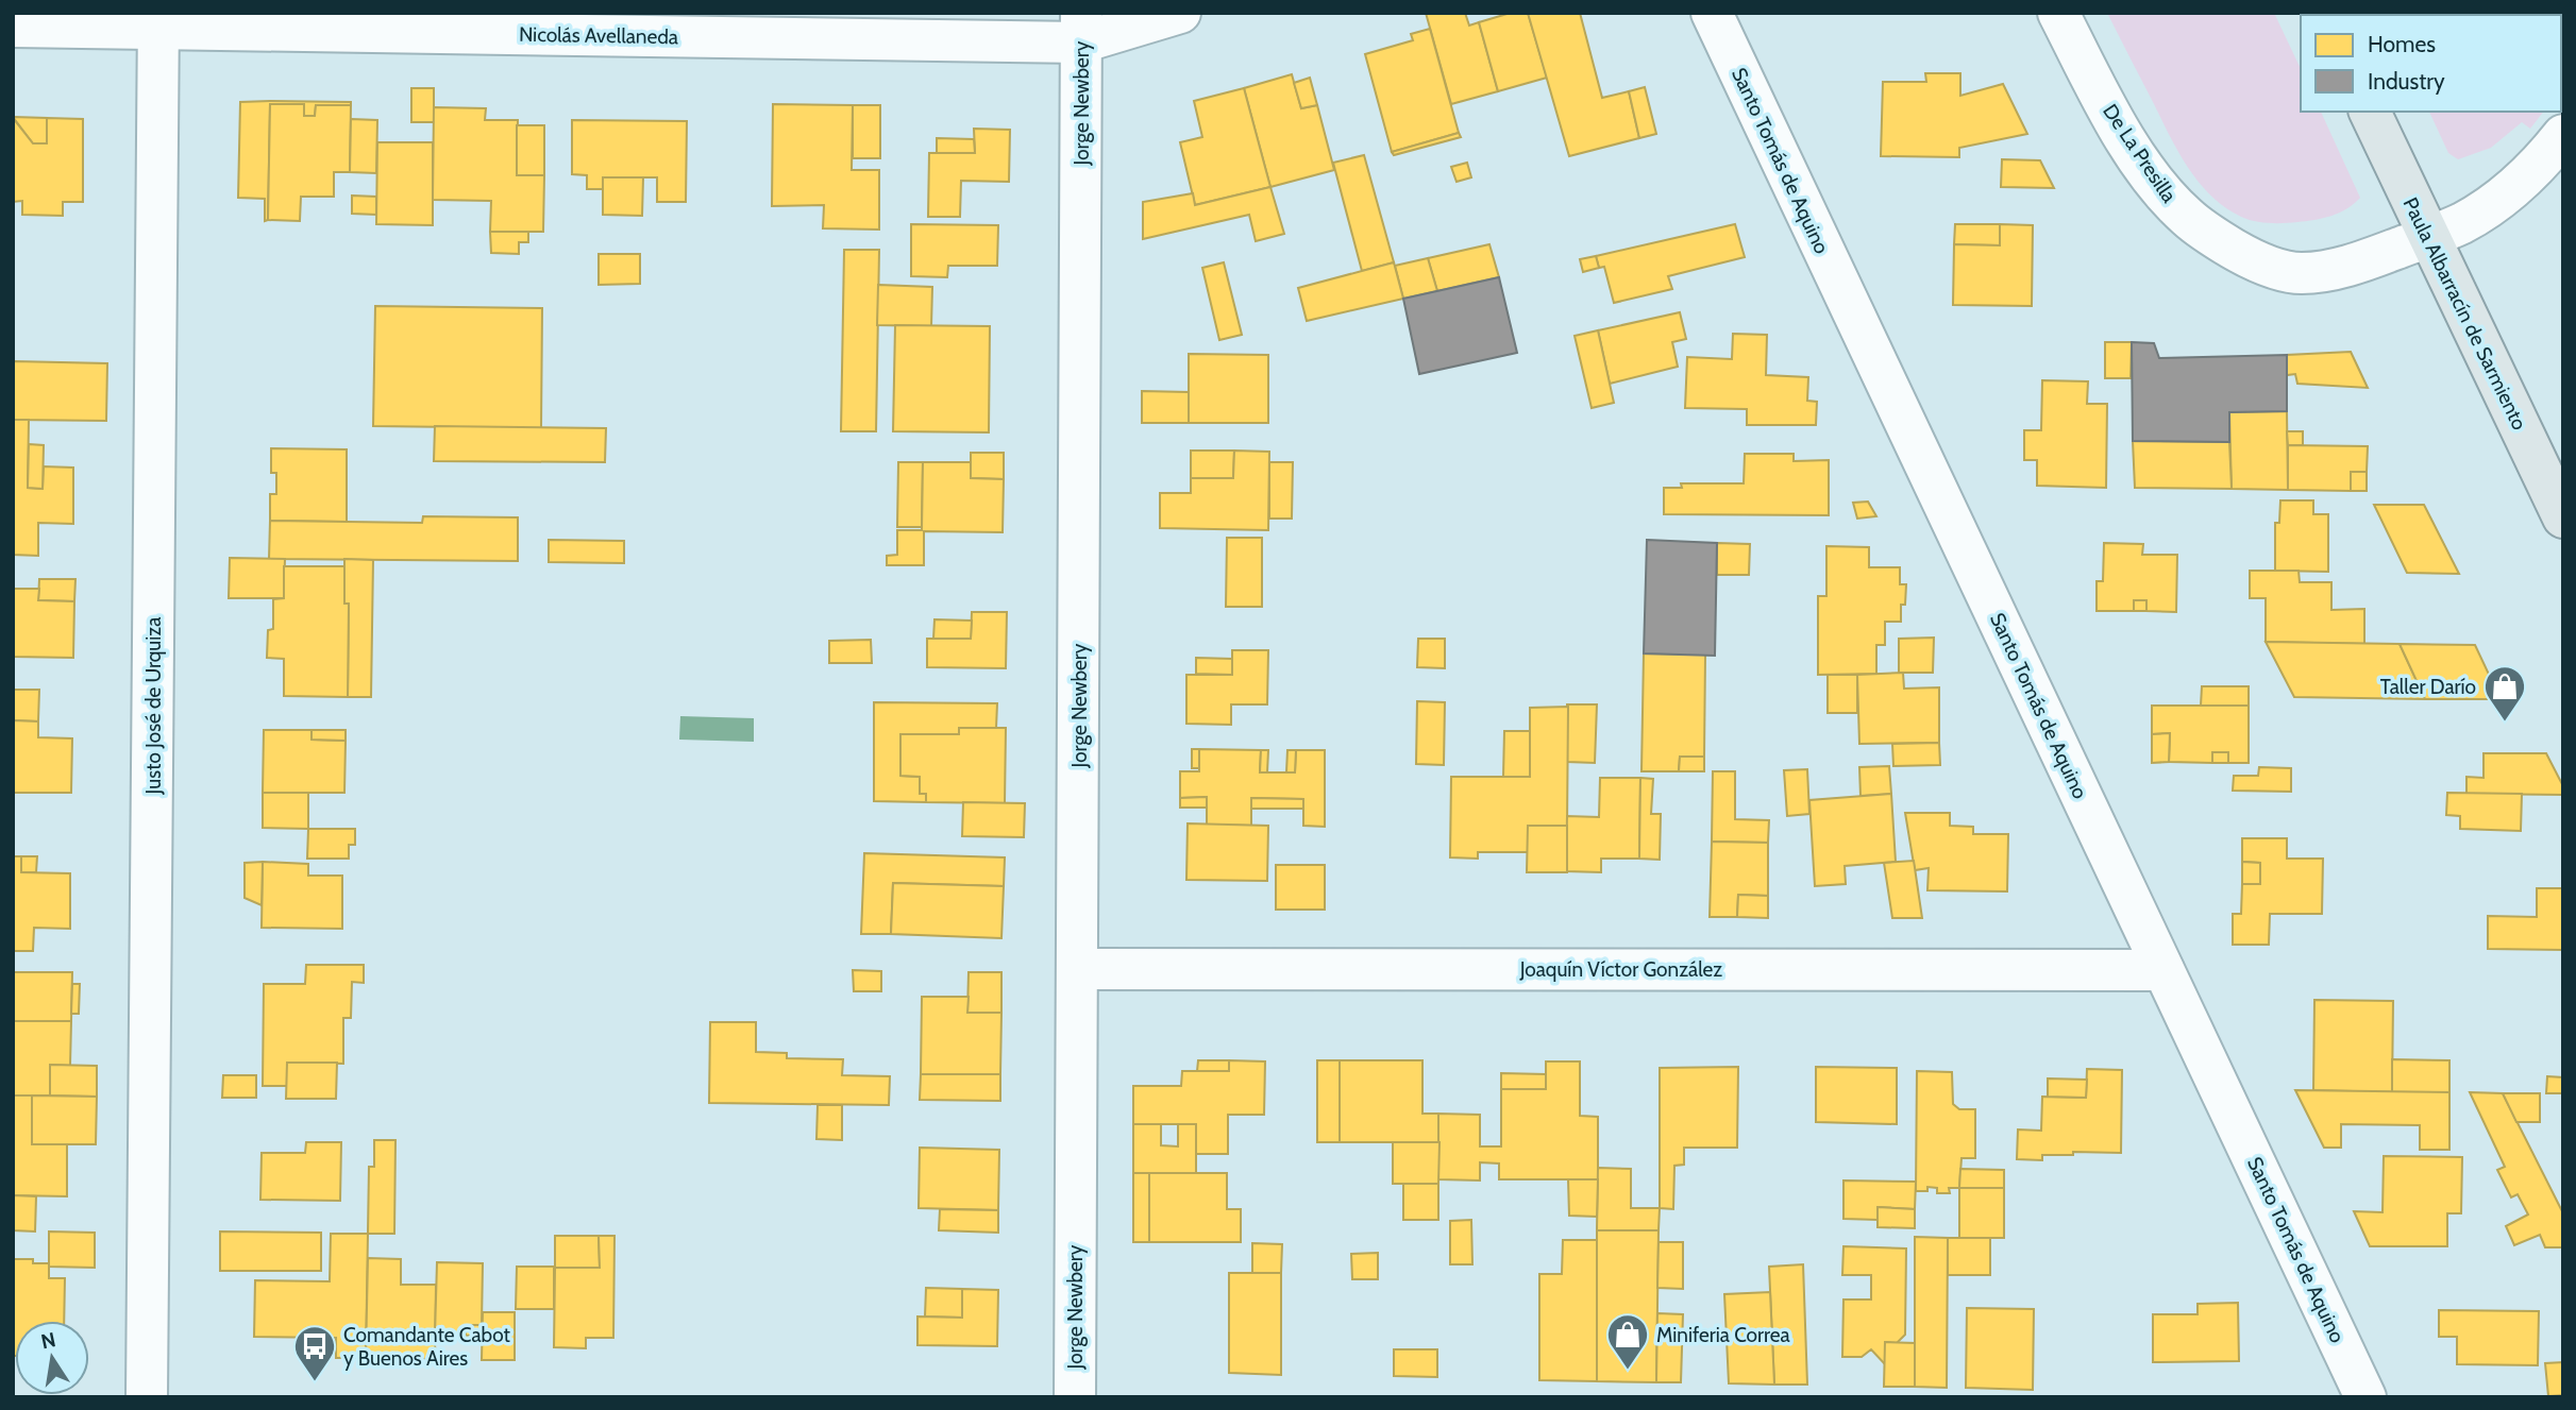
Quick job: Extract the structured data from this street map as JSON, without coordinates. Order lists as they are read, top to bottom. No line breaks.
{"streets":{"main road":["Paula Albarracín de Sarmiento"],"street":["Nicolás Avellaneda","Jorge Newbery","De La Presilla","Santo Tomás de Aquino","Justo José de Urquiza","Joaquín Víctor González"]},"crossings":[["Nicolás Avellaneda","Jorge Newbery"],["Nicolás Avellaneda","Justo José de Urquiza"],["Jorge Newbery","Joaquín Víctor González"],["De La Presilla","Paula Albarracín de Sarmiento"],["Santo Tomás de Aquino","Joaquín Víctor González"]],"places":{"shop":["Taller Darío","Miniferia Correa"],"bus stop":["Comandante Cabot y Buenos Aires"]},"legend":["Homes","Industry"],"north":"top"}
